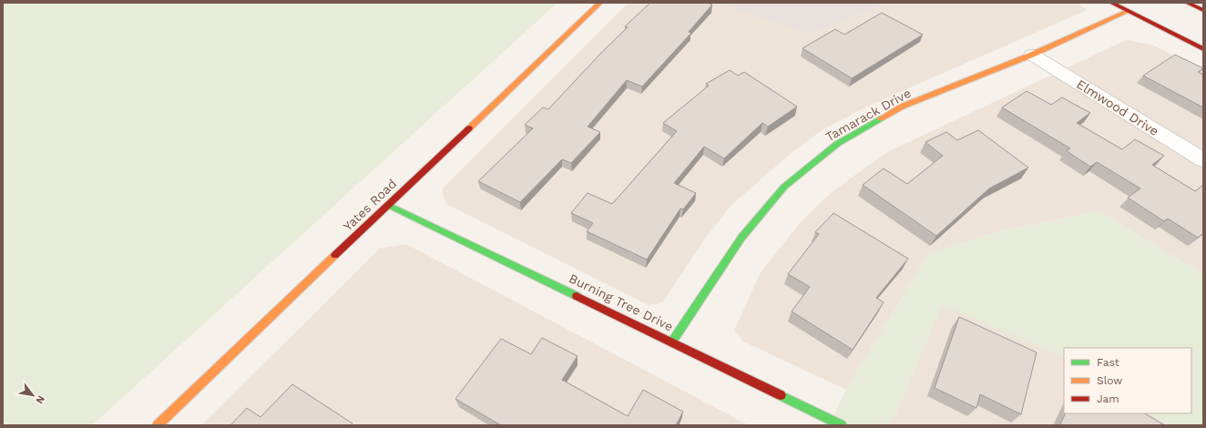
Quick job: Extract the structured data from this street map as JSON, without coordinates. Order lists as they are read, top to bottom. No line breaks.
{"streets":{"main road":["Tamarack Drive","Yates Road","Burning Tree Drive"],"street":["Elmwood Drive"]},"crossings":[["Elmwood Drive","Tamarack Drive"],["Tamarack Drive","Burning Tree Drive"],["Yates Road","Burning Tree Drive"]],"legend":["Fast","Slow","Jam"],"north":"bottom right"}
